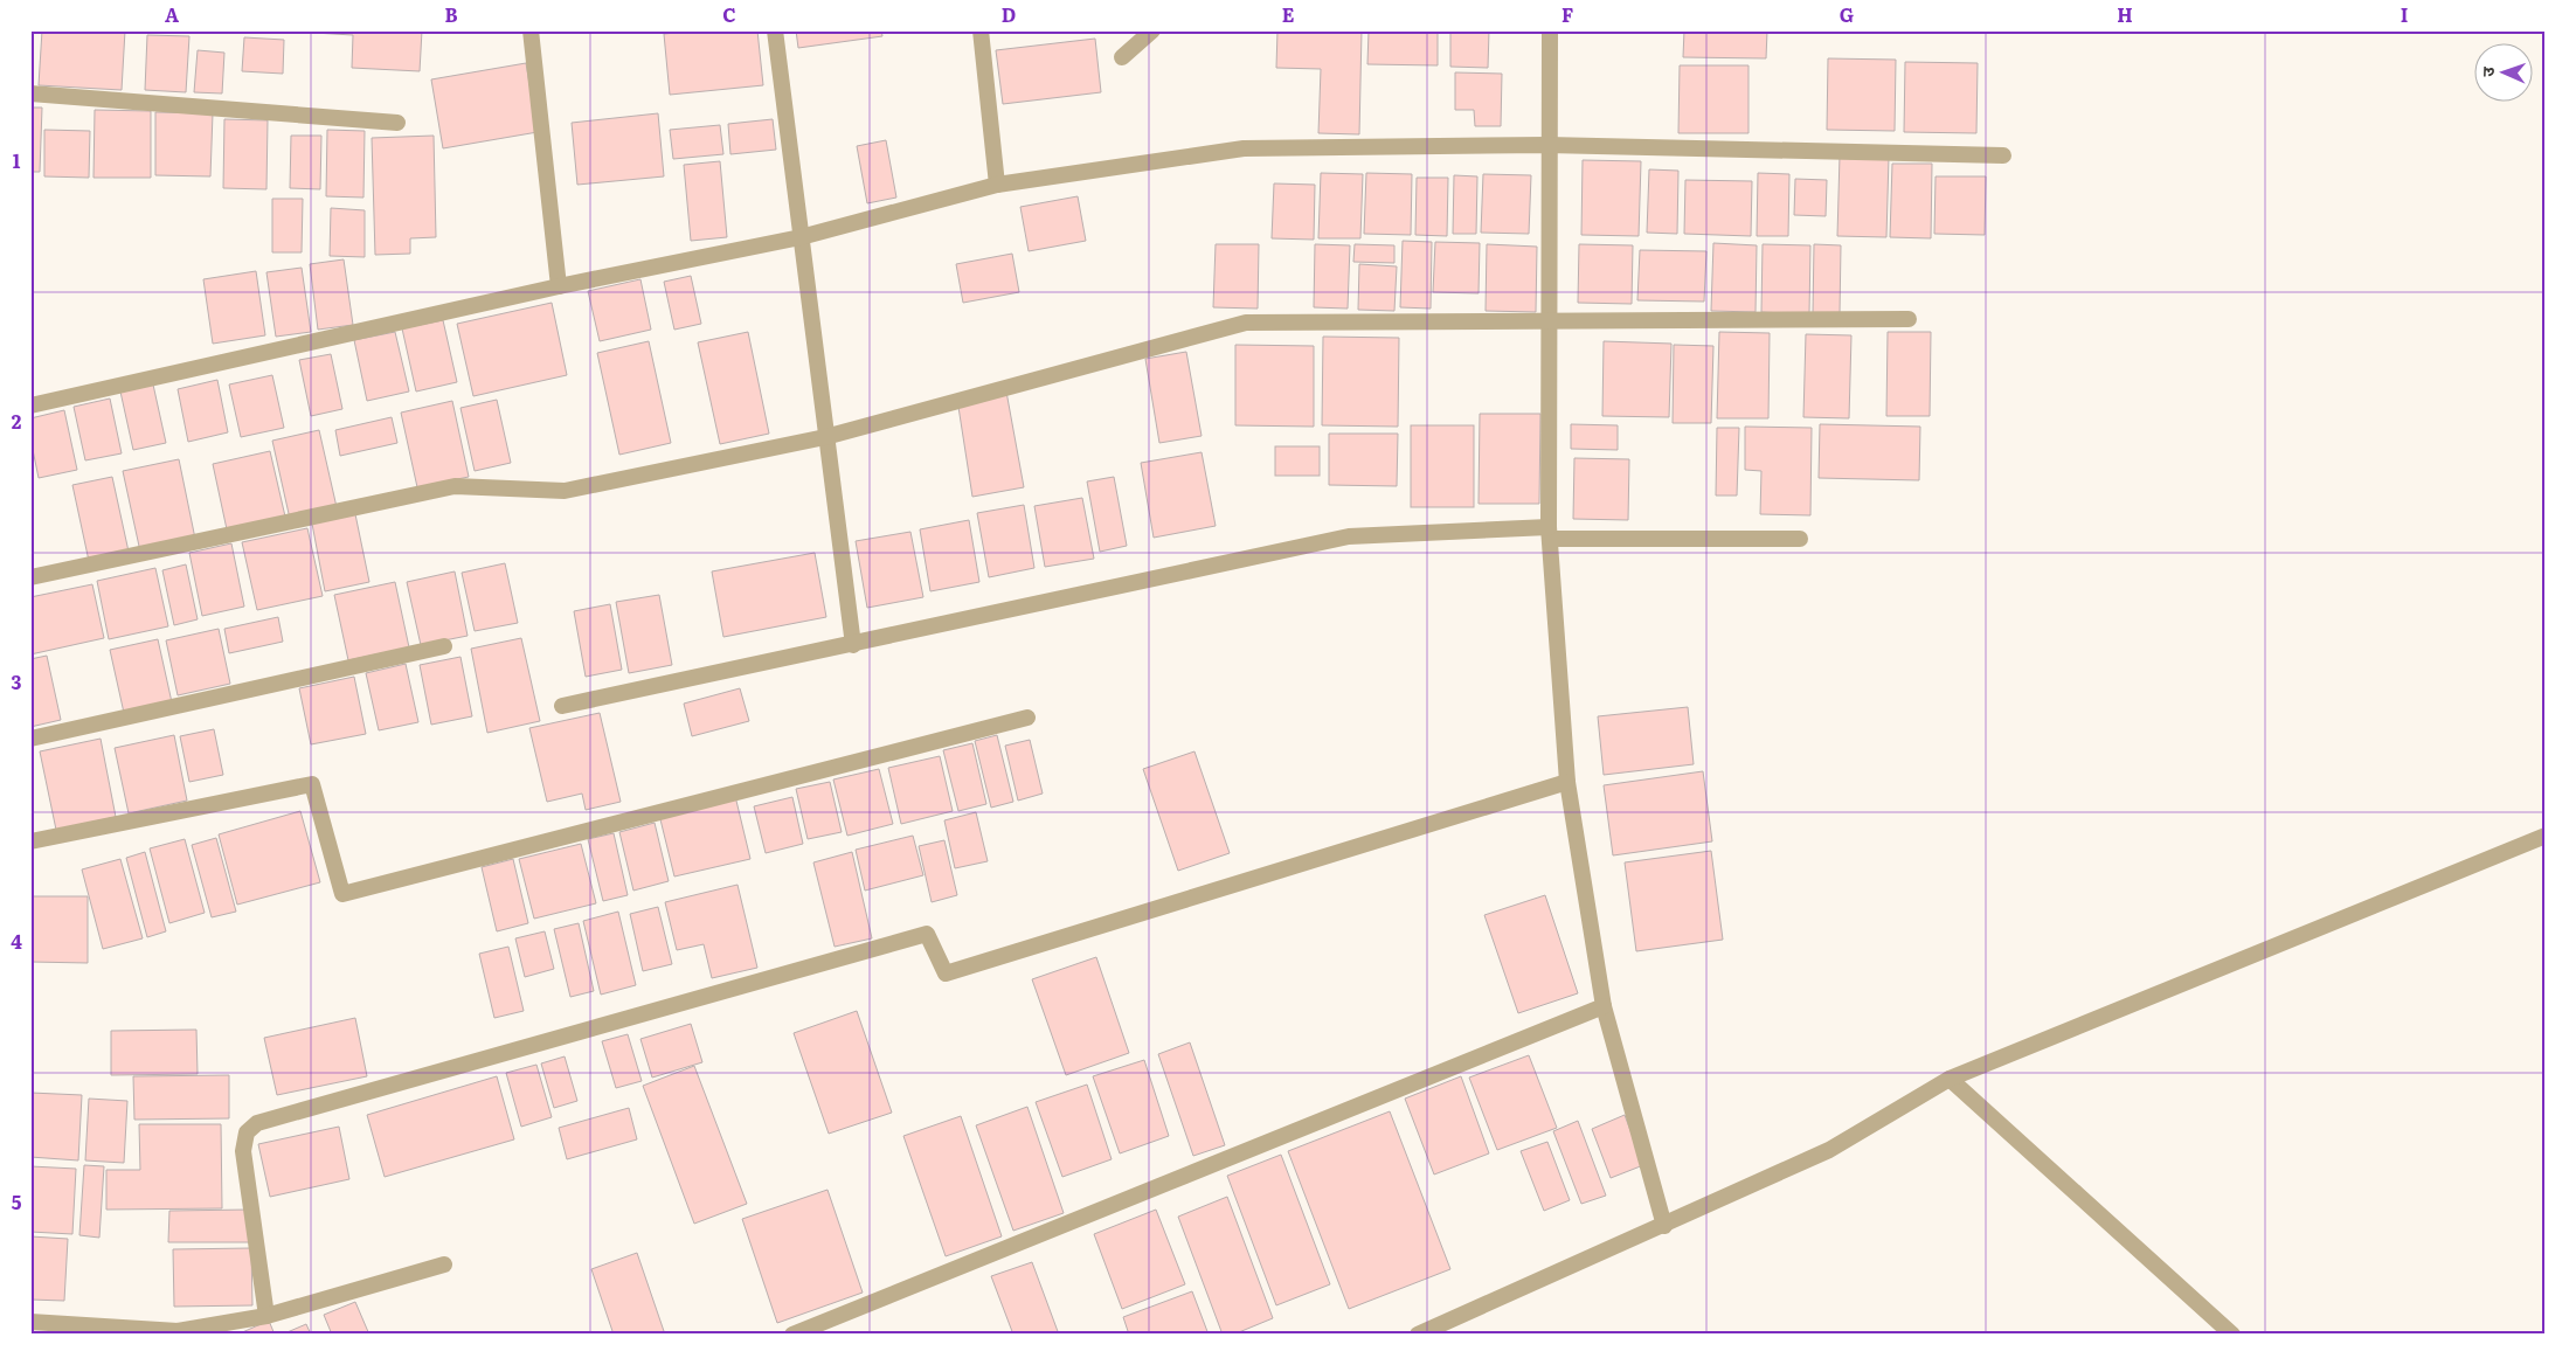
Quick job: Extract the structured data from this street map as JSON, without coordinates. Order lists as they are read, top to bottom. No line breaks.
{"north":"left","grid":{"columns":["A","B","C","D","E","F","G","H","I"],"rows":["1","2","3","4","5"]}}
